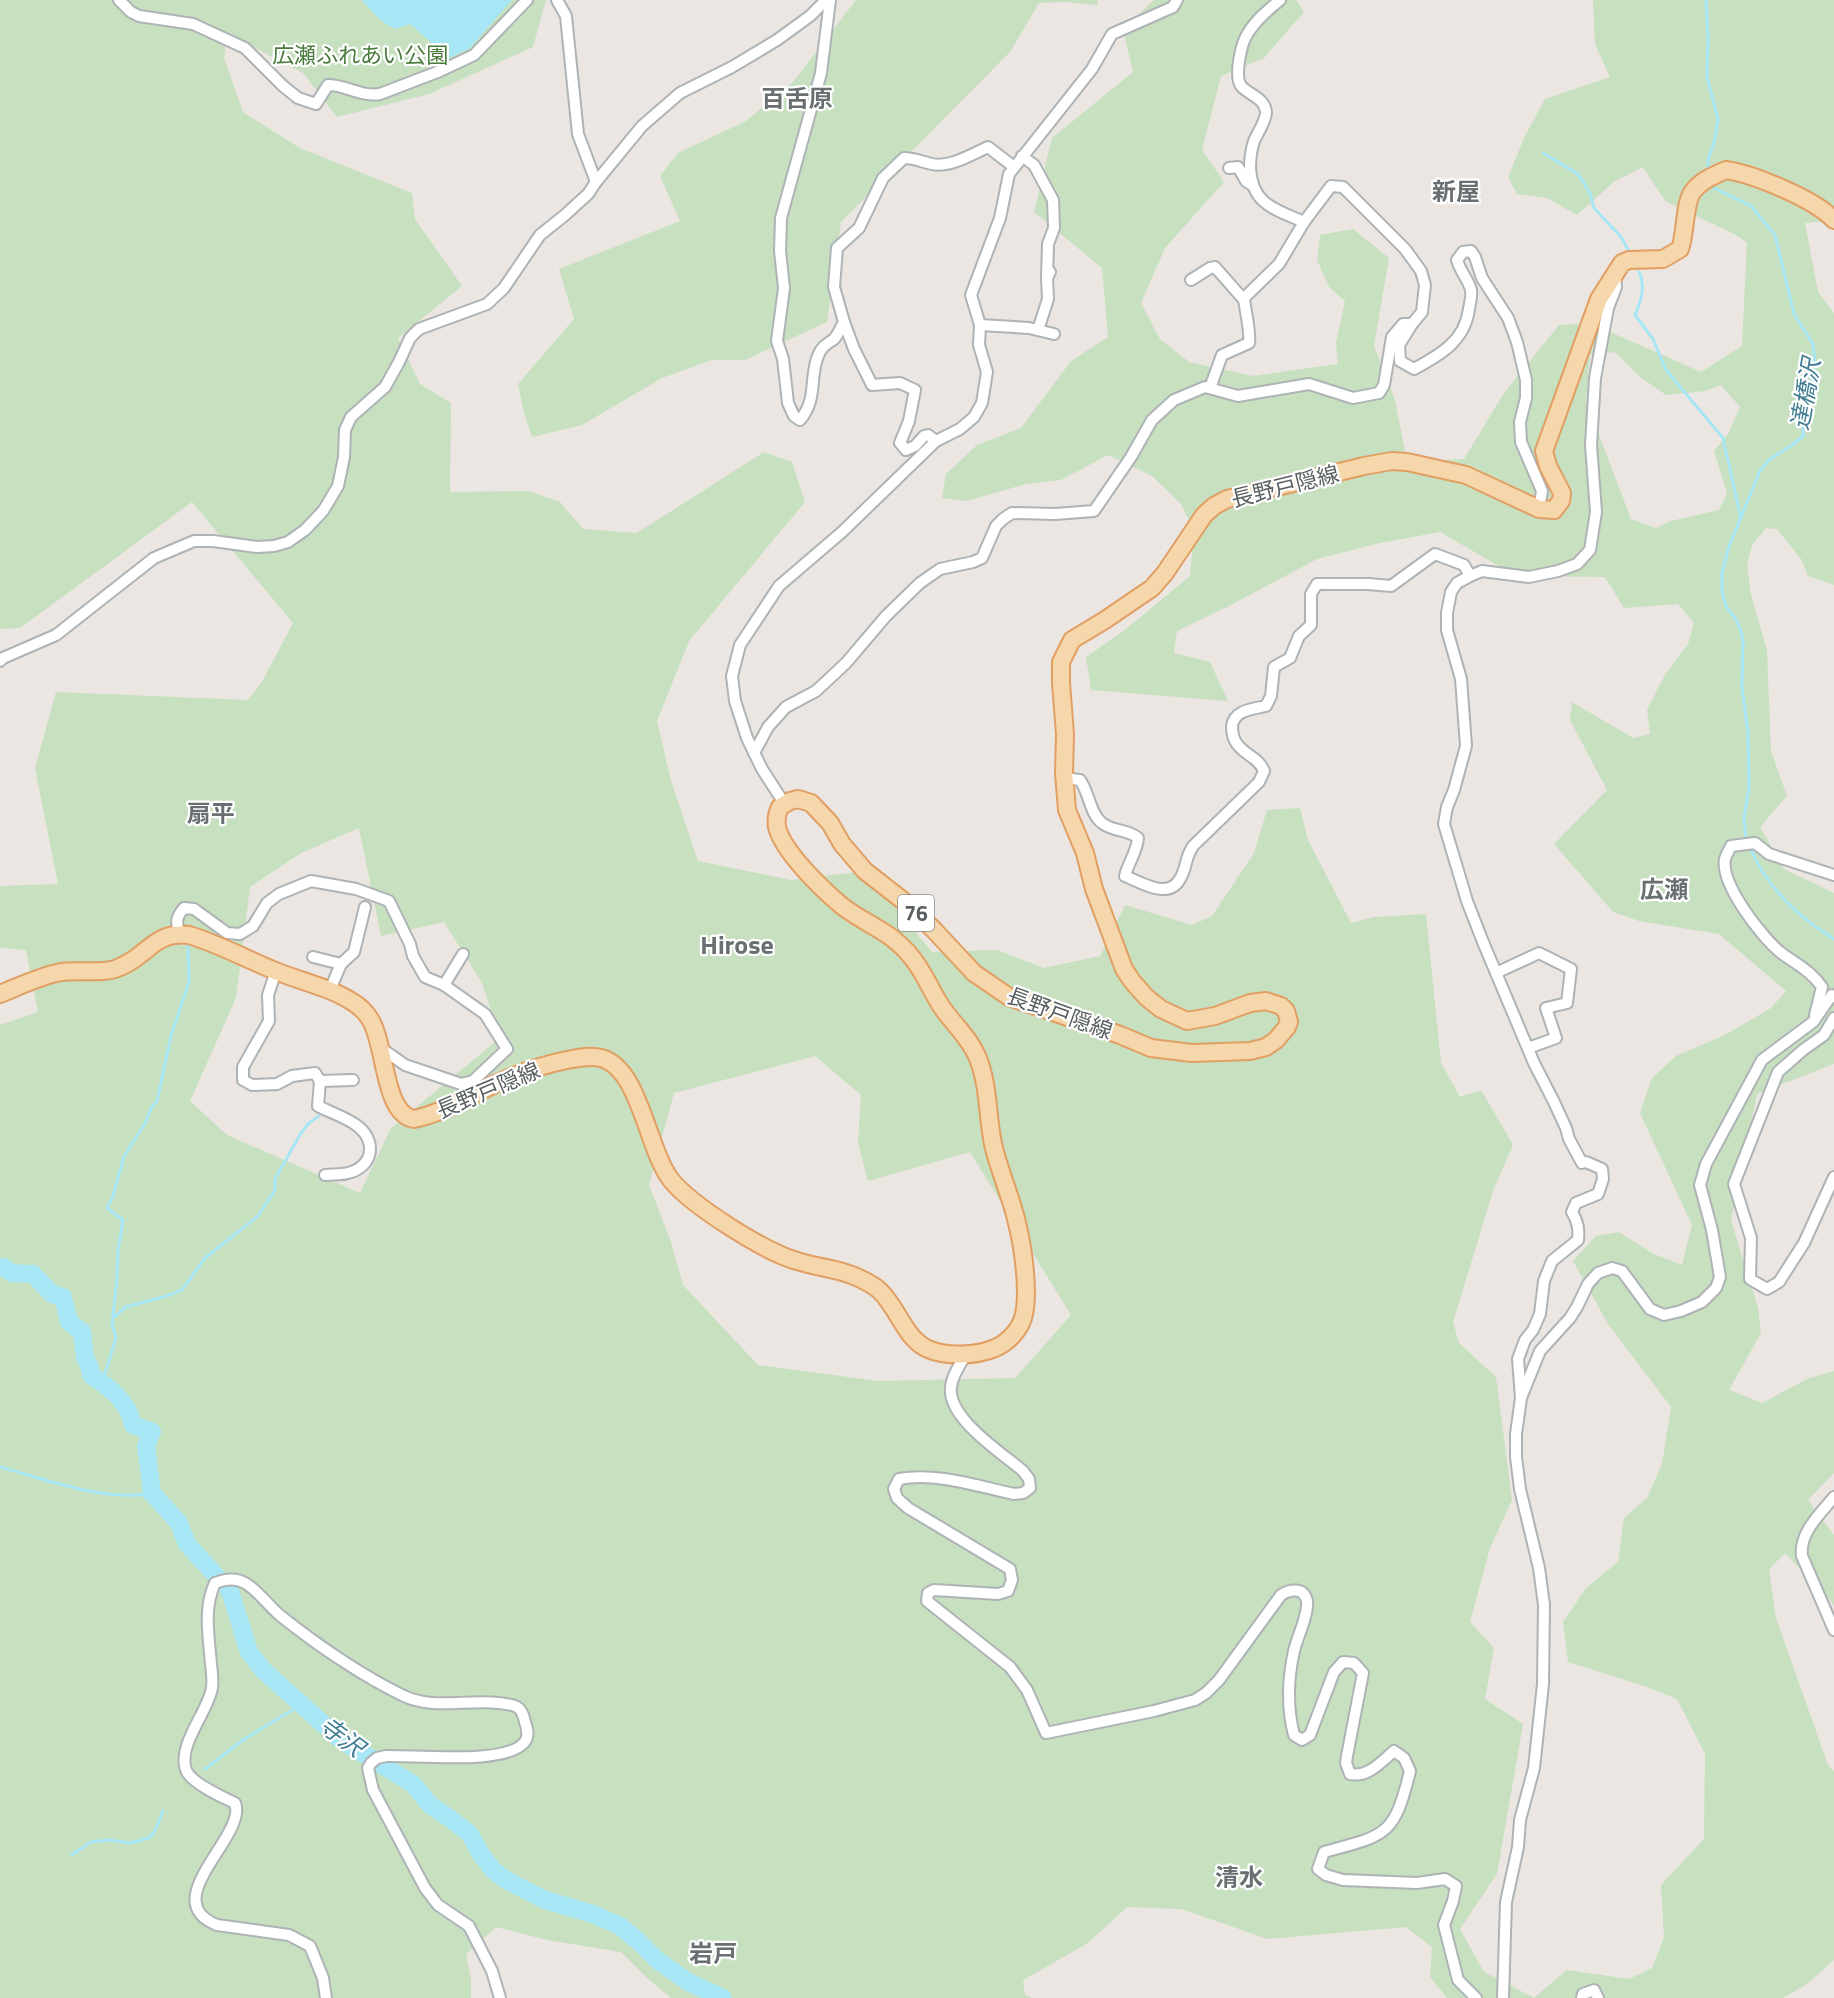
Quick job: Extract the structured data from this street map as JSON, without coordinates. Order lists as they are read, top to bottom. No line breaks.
{"streets":{"main road":["長野戸隠線","76"]},"districts":["百舌原","新屋","扇平","広瀬","Hirose","清水","岩戸"],"water":["達橋沢","寺沢"],"parks":["広瀬ふれあい公園"]}
